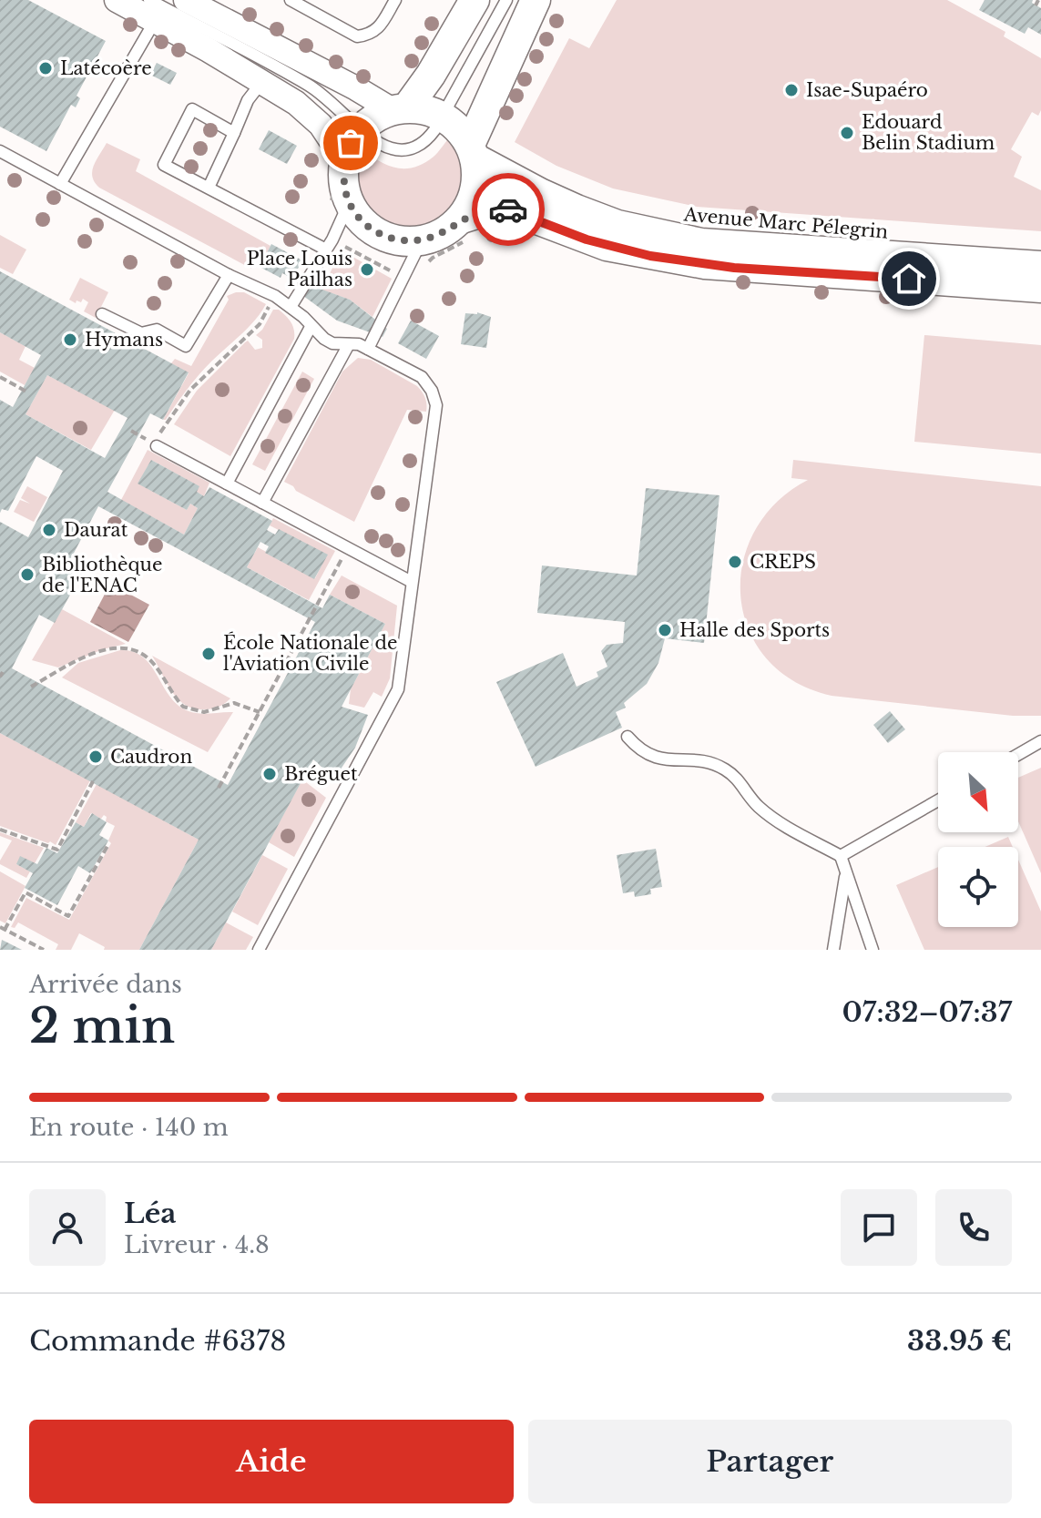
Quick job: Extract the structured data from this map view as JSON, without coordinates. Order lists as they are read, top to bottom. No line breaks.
{"streets":{"street":["Avenue Marc Pélegrin"]},"places":["Latécoère","Isae-Supaéro","Edouard Belin Stadium","Place Louis Pailhas","Hymans","Daurat","CREPS","Bibliothèque de l'ENAC","Halle des Sports","École Nationale de l'Aviation Civile","Caudron","Bréguet"],"north":"bottom right","page":{"heading":["2 min","Arrivée dans","07:32–07:37"],"panel":["Léa","Livreur · 4.8","Commande #6378","33.95 €"],"bar":"En route · 140 m","buttons":["Aide","Partager"]}}
